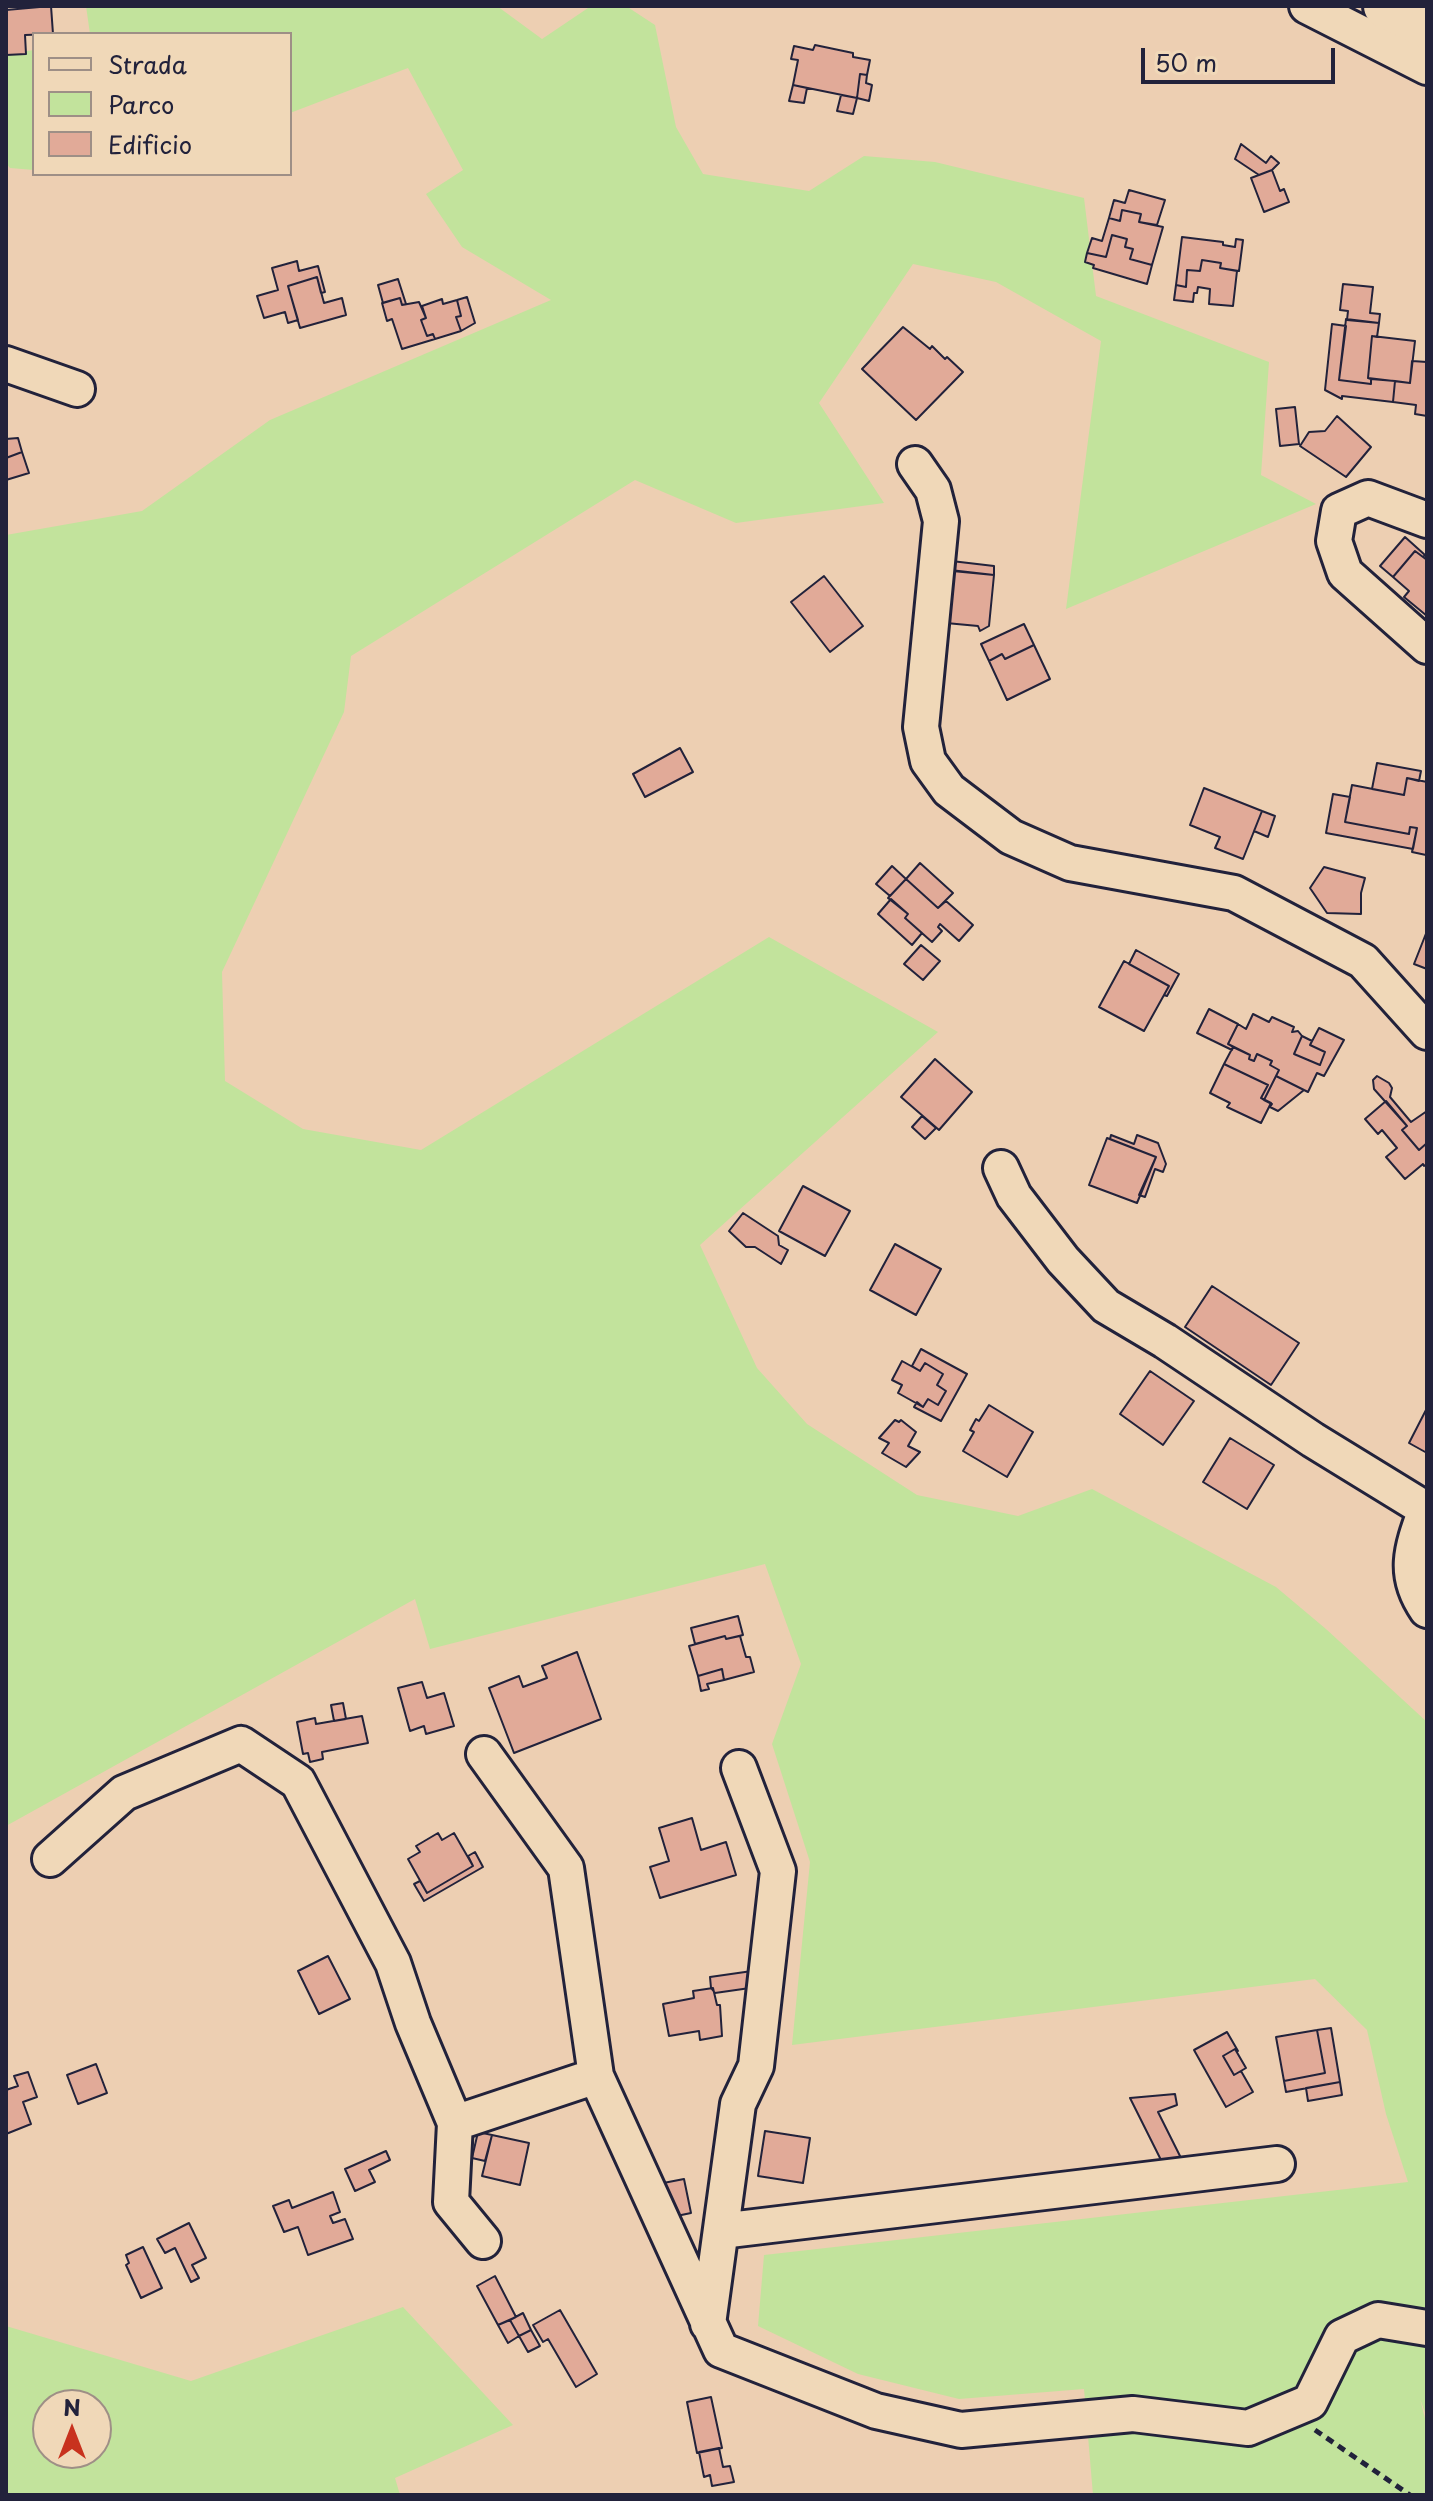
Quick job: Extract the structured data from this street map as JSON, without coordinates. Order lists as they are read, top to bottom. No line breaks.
{"legend":["Strada","Parco","Edificio"],"scale_bar":"50 m","north":"top"}
